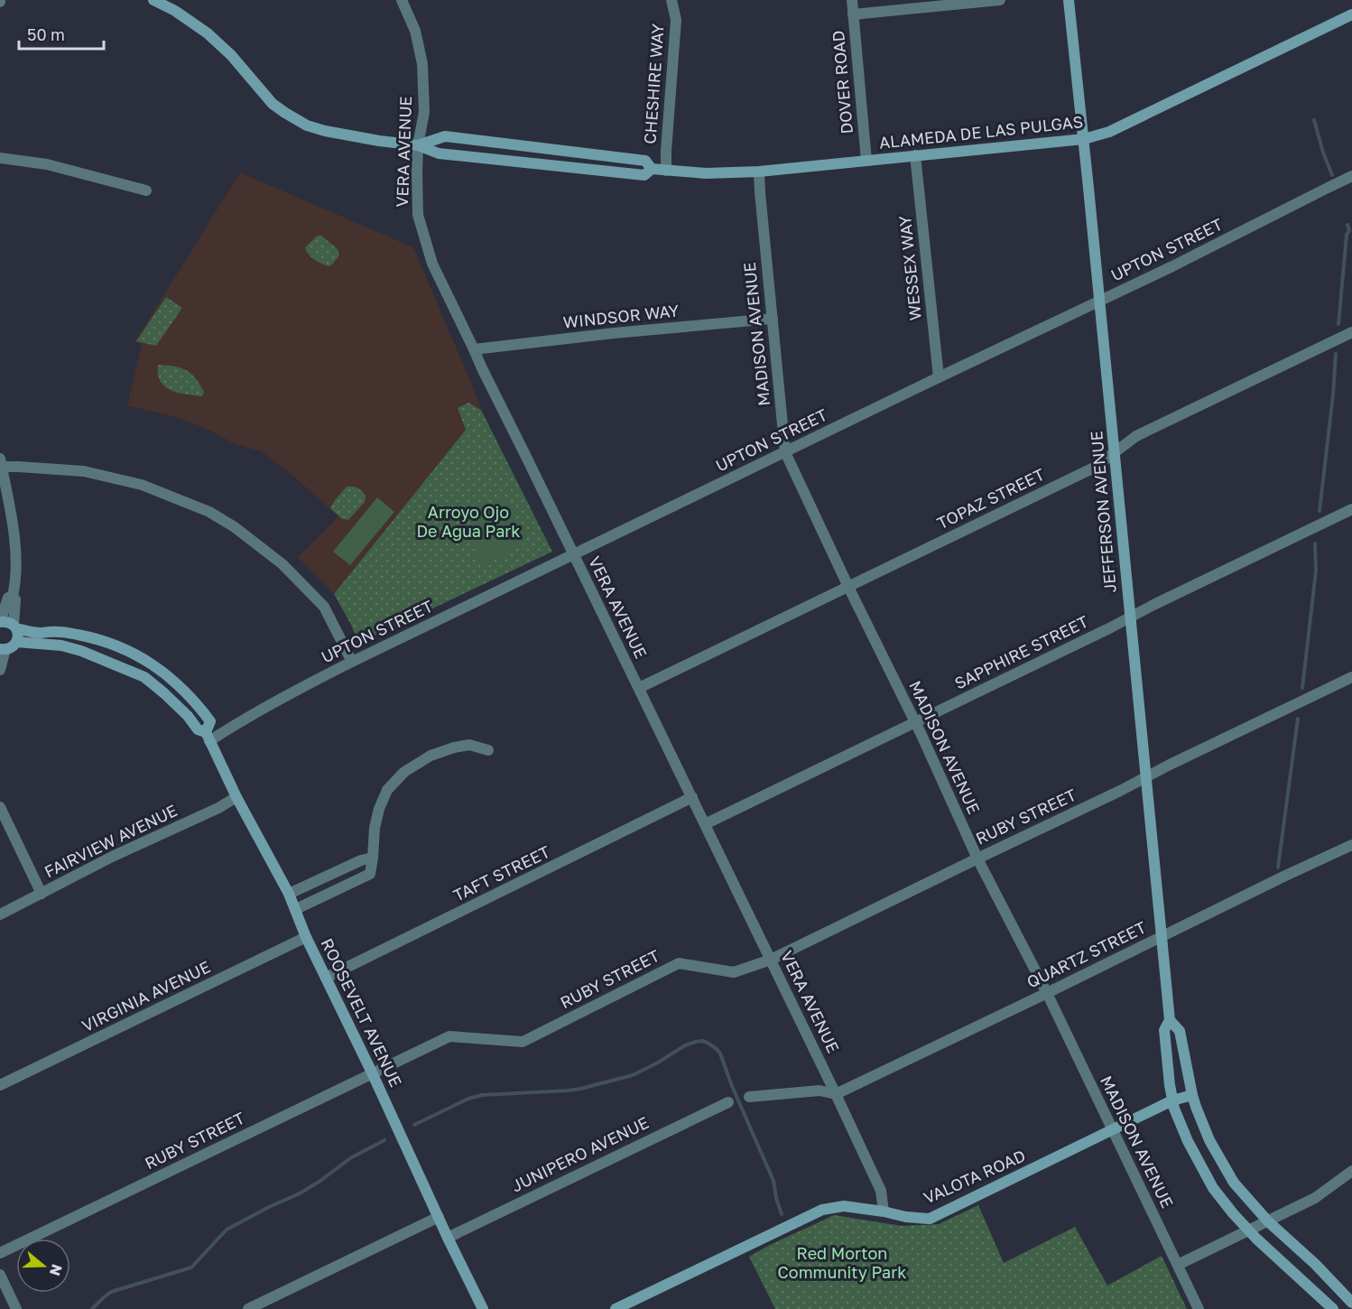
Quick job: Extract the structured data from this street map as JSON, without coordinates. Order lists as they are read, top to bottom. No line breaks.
{"streets":{"main road":["ALAMEDA DE LAS PULGAS","JEFFERSON AVENUE","ROOSEVELT AVENUE","VALOTA ROAD"],"street":["DOVER ROAD","CHESHIRE WAY","VERA AVENUE","UPTON STREET","WESSEX WAY","WINDSOR WAY","MADISON AVENUE","TOPAZ STREET","SAPPHIRE STREET","RUBY STREET","FAIRVIEW AVENUE","TAFT STREET","QUARTZ STREET","VIRGINIA AVENUE","JUNIPERO AVENUE"]},"crossings":[["DOVER ROAD","ALAMEDA DE LAS PULGAS"],["CHESHIRE WAY","ALAMEDA DE LAS PULGAS"],["ALAMEDA DE LAS PULGAS","VERA AVENUE"],["ALAMEDA DE LAS PULGAS","WESSEX WAY"],["ALAMEDA DE LAS PULGAS","MADISON AVENUE"],["ALAMEDA DE LAS PULGAS","JEFFERSON AVENUE"],["VERA AVENUE","UPTON STREET"],["VERA AVENUE","WINDSOR WAY"],["VERA AVENUE","TOPAZ STREET"],["VERA AVENUE","SAPPHIRE STREET"],["VERA AVENUE","RUBY STREET"],["VERA AVENUE","TAFT STREET"],["VERA AVENUE","QUARTZ STREET"],["VERA AVENUE","VALOTA ROAD"],["UPTON STREET","WESSEX WAY"],["UPTON STREET","MADISON AVENUE"],["UPTON STREET","JEFFERSON AVENUE"],["UPTON STREET","ROOSEVELT AVENUE"],["WINDSOR WAY","MADISON AVENUE"],["MADISON AVENUE","TOPAZ STREET"],["MADISON AVENUE","SAPPHIRE STREET"],["MADISON AVENUE","RUBY STREET"],["MADISON AVENUE","QUARTZ STREET"],["MADISON AVENUE","VALOTA ROAD"],["TOPAZ STREET","JEFFERSON AVENUE"],["JEFFERSON AVENUE","SAPPHIRE STREET"],["JEFFERSON AVENUE","RUBY STREET"],["JEFFERSON AVENUE","QUARTZ STREET"],["JEFFERSON AVENUE","VALOTA ROAD"],["RUBY STREET","ROOSEVELT AVENUE"],["FAIRVIEW AVENUE","ROOSEVELT AVENUE"],["TAFT STREET","ROOSEVELT AVENUE"],["VIRGINIA AVENUE","ROOSEVELT AVENUE"],["ROOSEVELT AVENUE","JUNIPERO AVENUE"]],"parks":["Arroyo Ojo De Agua Park","Red Morton Community Park"],"scale_bar":"50 m","north":"right"}
